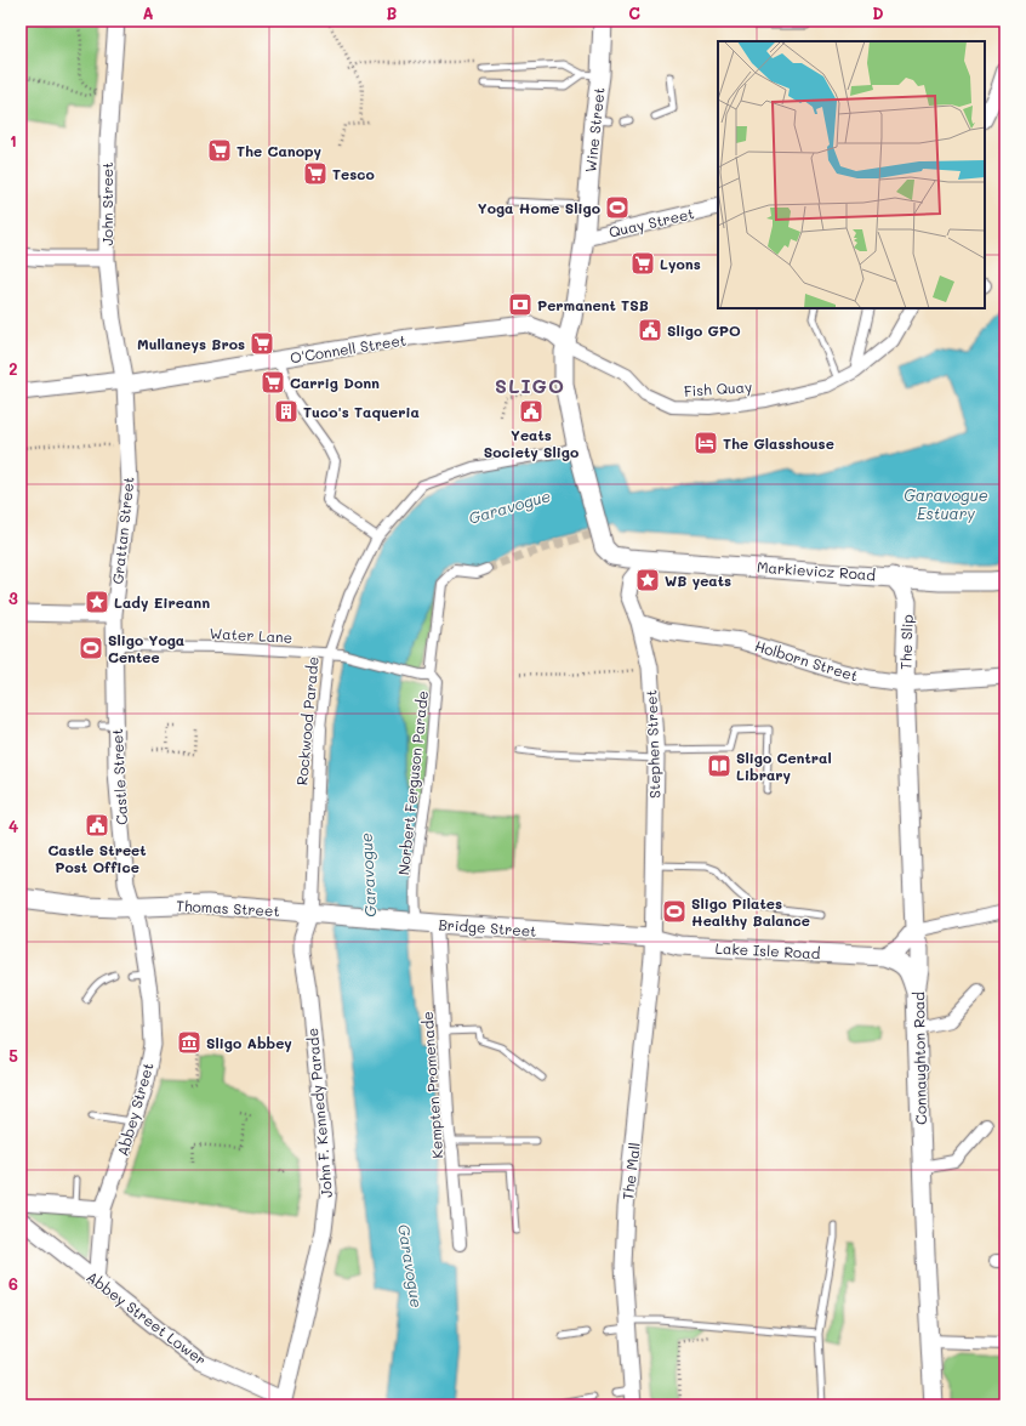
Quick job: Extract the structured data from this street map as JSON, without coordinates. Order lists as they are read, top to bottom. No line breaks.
{"streets":{"main road":["Wine Street","Markievicz Road","The Slip","Thomas Street","Bridge Street","Lake Isle Road","Connaughton Road"],"street":["John Street","Quay Street","O'Connell Street","Fish Quay","Grattan Street","Water Lane","Holborn Street","Rockwood Parade","Stephen Street","Castle Street","Norbert Ferguson Parade","Kempten Promenade","Abbey Street","John F. Kennedy Parade","The Mall","Abbey Street Lower"]},"crossings":[["Wine Street","Quay Street"],["Wine Street","O'Connell Street"],["Wine Street","Fish Quay"],["Wine Street","Markievicz Road"],["Wine Street","Rockwood Parade"],["John Street","O'Connell Street"],["John Street","Grattan Street"],["O'Connell Street","Fish Quay"],["O'Connell Street","Grattan Street"],["Grattan Street","Water Lane"],["Grattan Street","Castle Street"],["Markievicz Road","The Slip"],["Markievicz Road","Stephen Street"],["Water Lane","Rockwood Parade"],["Water Lane","Castle Street"],["Water Lane","Norbert Ferguson Parade"],["The Slip","Holborn Street"],["The Slip","Connaughton Road"],["Holborn Street","Stephen Street"],["Holborn Street","Connaughton Road"],["Rockwood Parade","Thomas Street"],["Rockwood Parade","Bridge Street"],["Rockwood Parade","John F. Kennedy Parade"],["Stephen Street","Bridge Street"],["Stephen Street","Lake Isle Road"],["Stephen Street","The Mall"],["Castle Street","Thomas Street"],["Castle Street","Abbey Street"],["Norbert Ferguson Parade","Bridge Street"],["Thomas Street","Bridge Street"],["Thomas Street","Abbey Street"],["Thomas Street","John F. Kennedy Parade"],["Bridge Street","Lake Isle Road"],["Bridge Street","Kempten Promenade"],["Bridge Street","John F. Kennedy Parade"],["Bridge Street","The Mall"],["Lake Isle Road","Connaughton Road"],["Lake Isle Road","The Mall"],["Abbey Street","Abbey Street Lower"],["John F. Kennedy Parade","Abbey Street Lower"]],"districts":["SLIGO"],"water":["Garavogue Estuary","Garavogue"],"places":{"supermarket":["The Canopy","Tesco","Lyons","Mullaneys Bros","Carrig Donn"],"sports":["Yoga Home Sligo","Sligo Yoga Centee","Sligo Pilates Healthy Balance"],"bank":["Permanent TSB"],"public building":["Sligo GPO","Yeats Society Sligo","Castle Street Post Office"],"building":["Tuco's Taqueria"],"hotel":["The Glasshouse"],"place":["WB yeats","Lady Eireann"],"library":["Sligo Central Library"],"museum":["Sligo Abbey"]},"grid":{"columns":["A","B","C","D"],"rows":["1","2","3","4","5","6"]}}
